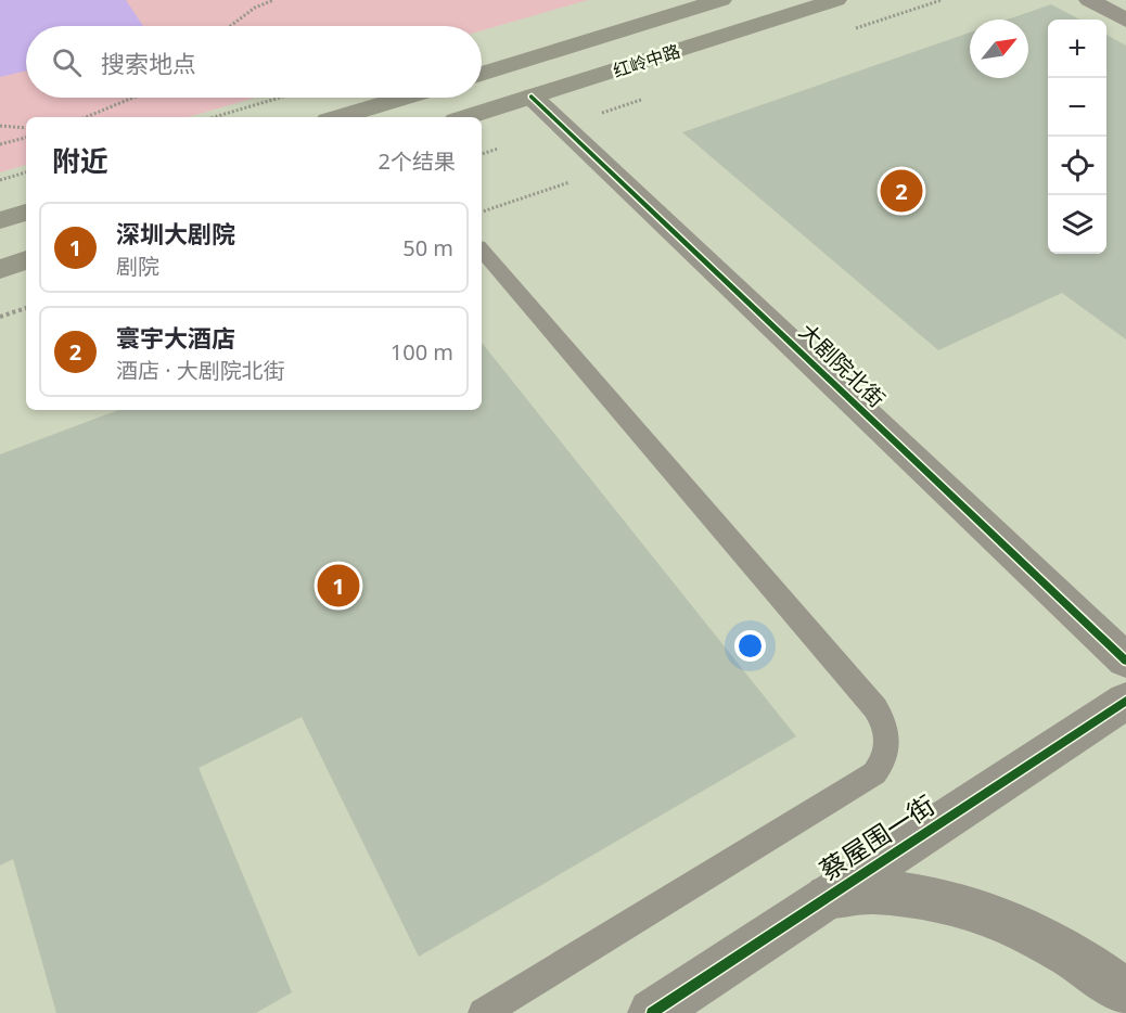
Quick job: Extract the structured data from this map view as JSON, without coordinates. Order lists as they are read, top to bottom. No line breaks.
{"streets":{"main road":["红岭中路"],"street":["大剧院北街","蔡屋围一街"]},"crossings":[["红岭中路","大剧院北街"]],"north":"top right","page":{"map_buttons":["+","−"],"search":"搜索地点","heading":["附近","2个结果"],"pins":["2","1"],"list":[{"mark":"1","name":"深圳大剧院","note":"剧院","value":"50 m"},{"mark":"2","name":"寰宇大酒店","note":"酒店 · 大剧院北街","value":"100 m"}]}}
